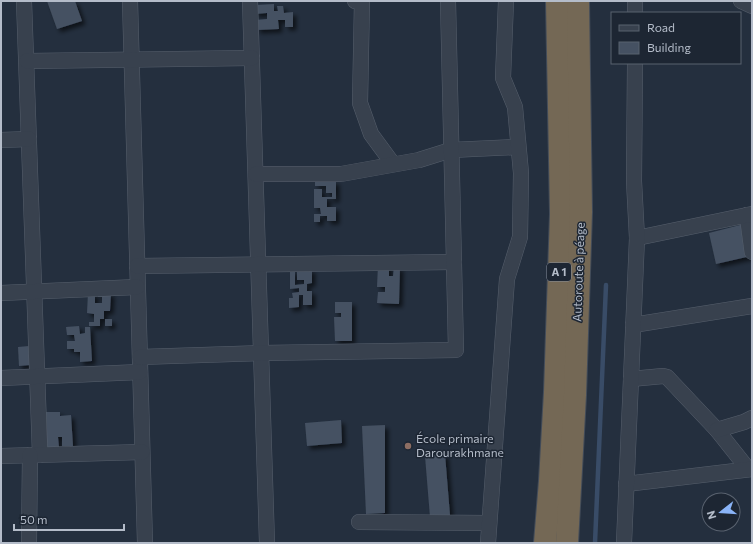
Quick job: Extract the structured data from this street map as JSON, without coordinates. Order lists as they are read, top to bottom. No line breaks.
{"streets":{"highway":["A 1","Autoroute à péage"]},"places":["École primaire Darourakhmane"],"legend":["Road","Building"],"scale_bar":"50 m","north":"left"}
